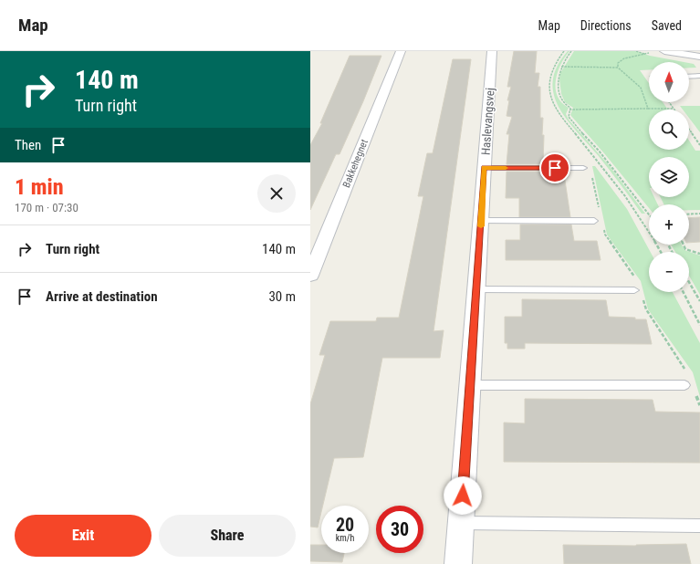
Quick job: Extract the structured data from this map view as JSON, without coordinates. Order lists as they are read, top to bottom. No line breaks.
{"streets":{"street":["Haslevangsvej","Bakkehegnet"]},"north":"top","page":{"header":"Map","nav":["Map","Directions","Saved"],"turn":["140 m","Turn right"],"map_buttons":["+","−"],"then":"Then","heading":["1 min","170 m · 07:30"],"list":[{"name":"Turn right","value":"140 m"},{"name":"Arrive at destination","value":"30 m"}],"speed":"20 km/h","limit":"30","buttons":["Exit","Share"]}}
